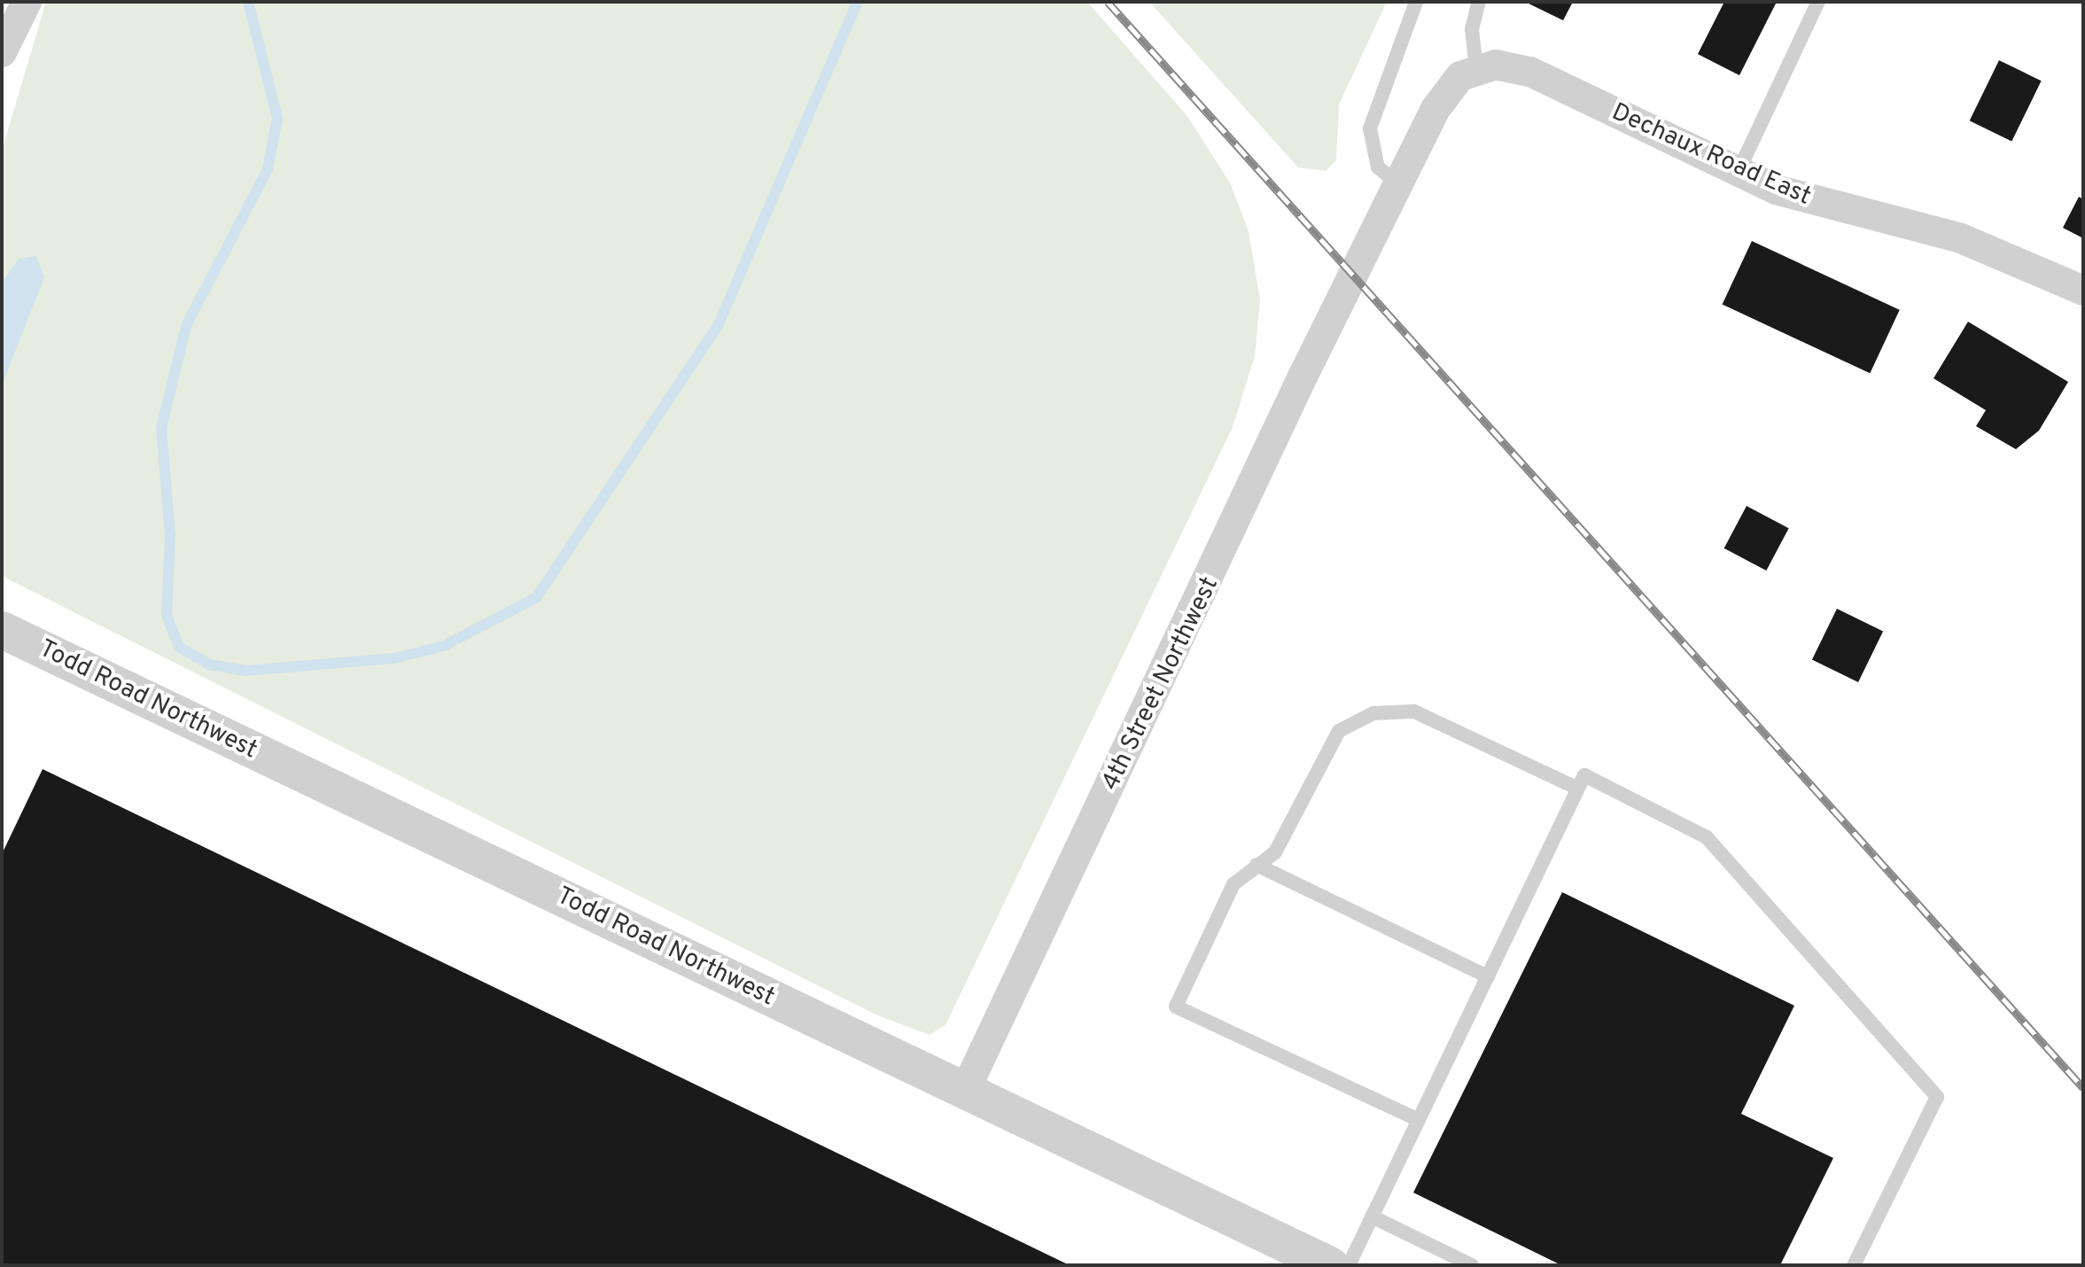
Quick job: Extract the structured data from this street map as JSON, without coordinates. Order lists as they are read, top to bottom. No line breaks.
{"streets":{"street":["Dechaux Road East","4th Street Northwest","Todd Road Northwest"]},"crossings":[["4th Street Northwest","Todd Road Northwest"]]}
